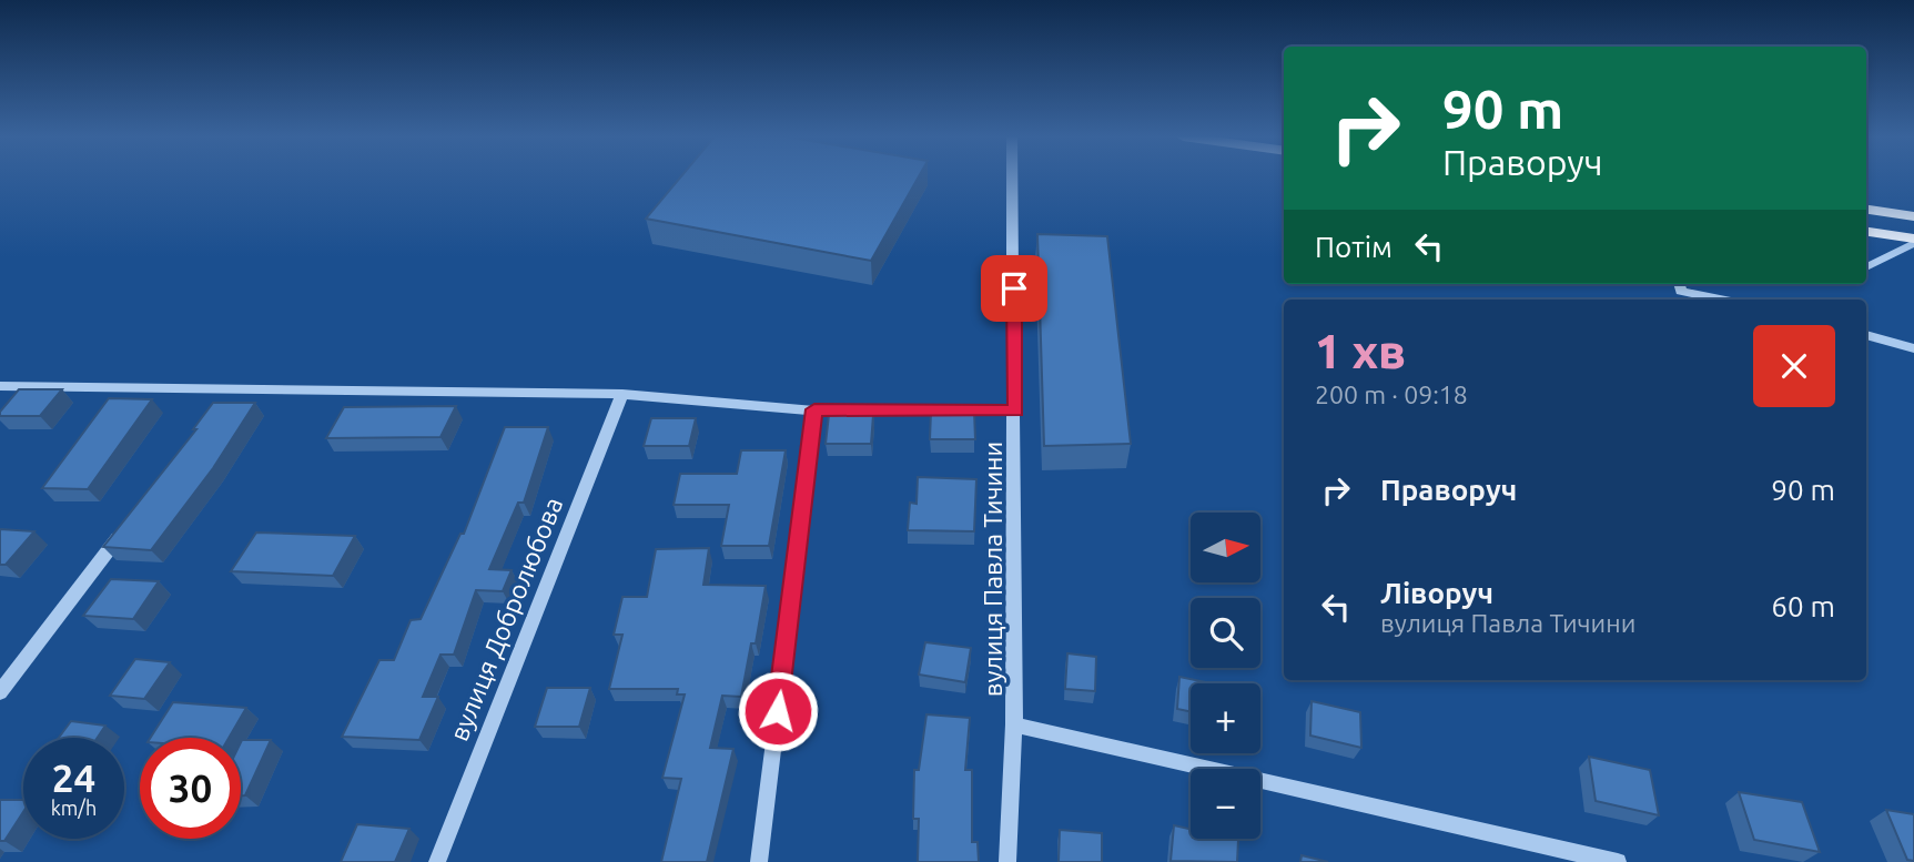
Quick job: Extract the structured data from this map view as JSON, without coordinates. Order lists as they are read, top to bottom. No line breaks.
{"streets":{"street":["вулиця Павла Тичини","вулиця Добролюбова"]},"north":"right","page":{"turn":["90 m","Праворуч"],"then":"Потім","heading":["1 хв","200 m · 09:18"],"list":[{"name":"Праворуч","value":"90 m"},{"name":"Ліворуч","note":"вулиця Павла Тичини","value":"60 m"}],"map_buttons":["+","−"],"speed":"24 km/h","limit":"30"}}
